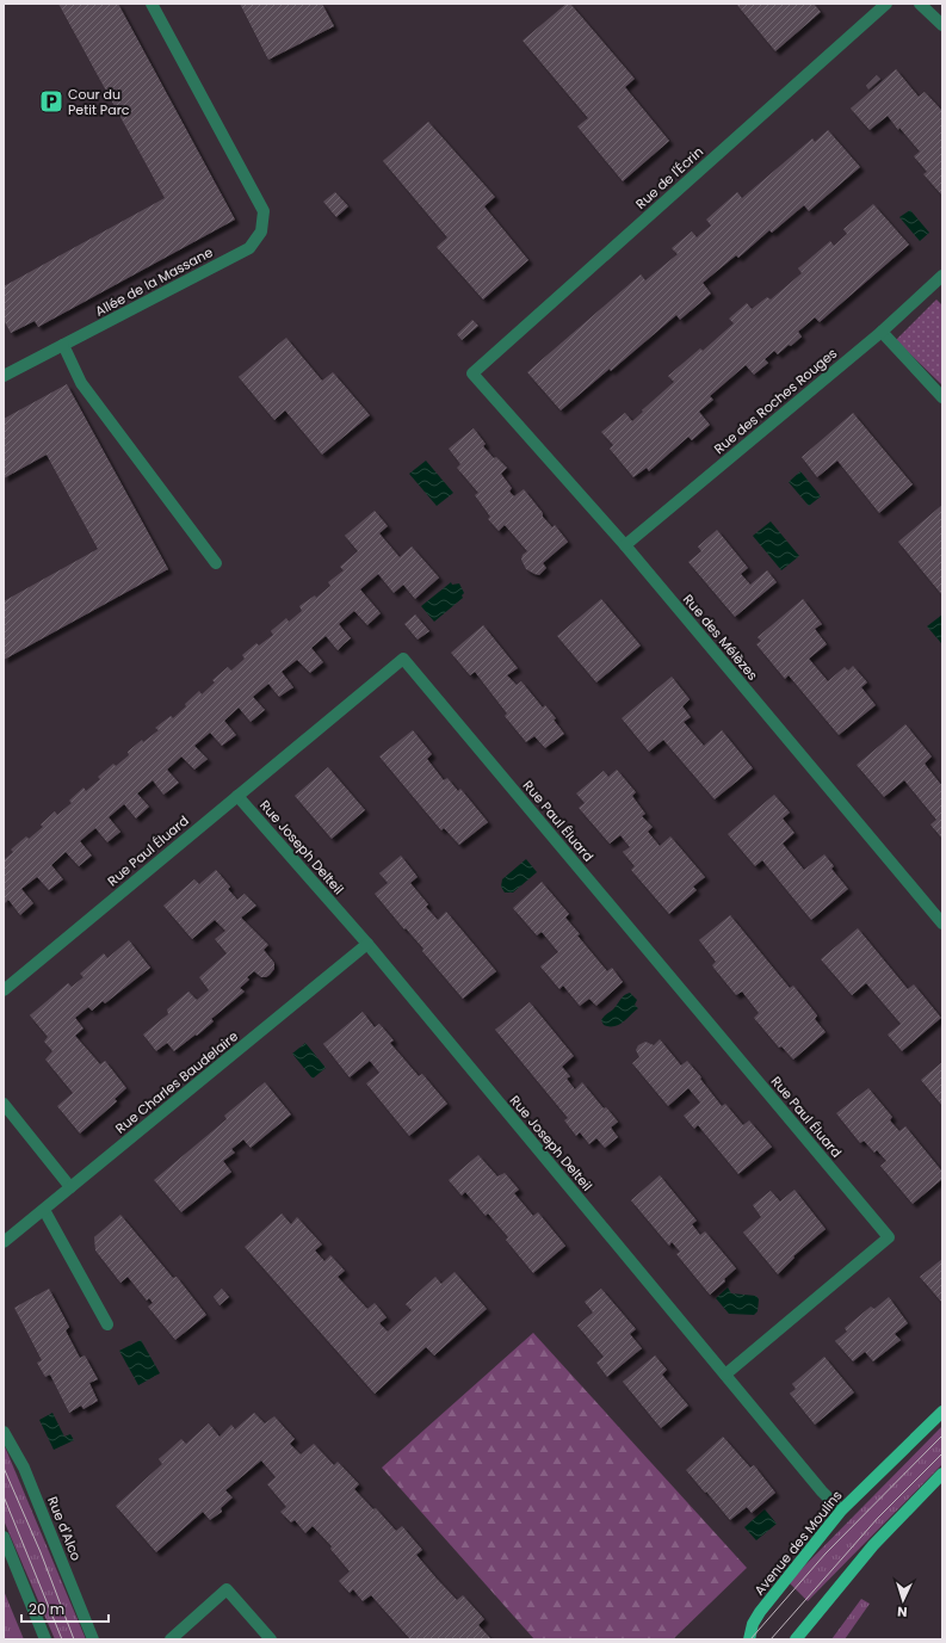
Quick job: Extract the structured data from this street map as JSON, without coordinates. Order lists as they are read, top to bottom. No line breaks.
{"streets":{"main road":["Avenue des Moulins"],"street":["Rue de l'Écrin","Allée de la Massane","Rue des Roches Rouges","Rue des Mélèzes","Rue Paul Éluard","Rue Joseph Delteil","Rue Charles Baudelaire","Rue d'Alco"]},"crossings":[["Rue de l'Écrin","Rue des Mélèzes"],["Rue des Roches Rouges","Rue des Mélèzes"],["Rue Paul Éluard","Rue Joseph Delteil"],["Rue Joseph Delteil","Rue Charles Baudelaire"],["Rue Joseph Delteil","Avenue des Moulins"]],"places":{"parking":["Cour du Petit Parc"]},"scale_bar":"20 m","north":"bottom"}
